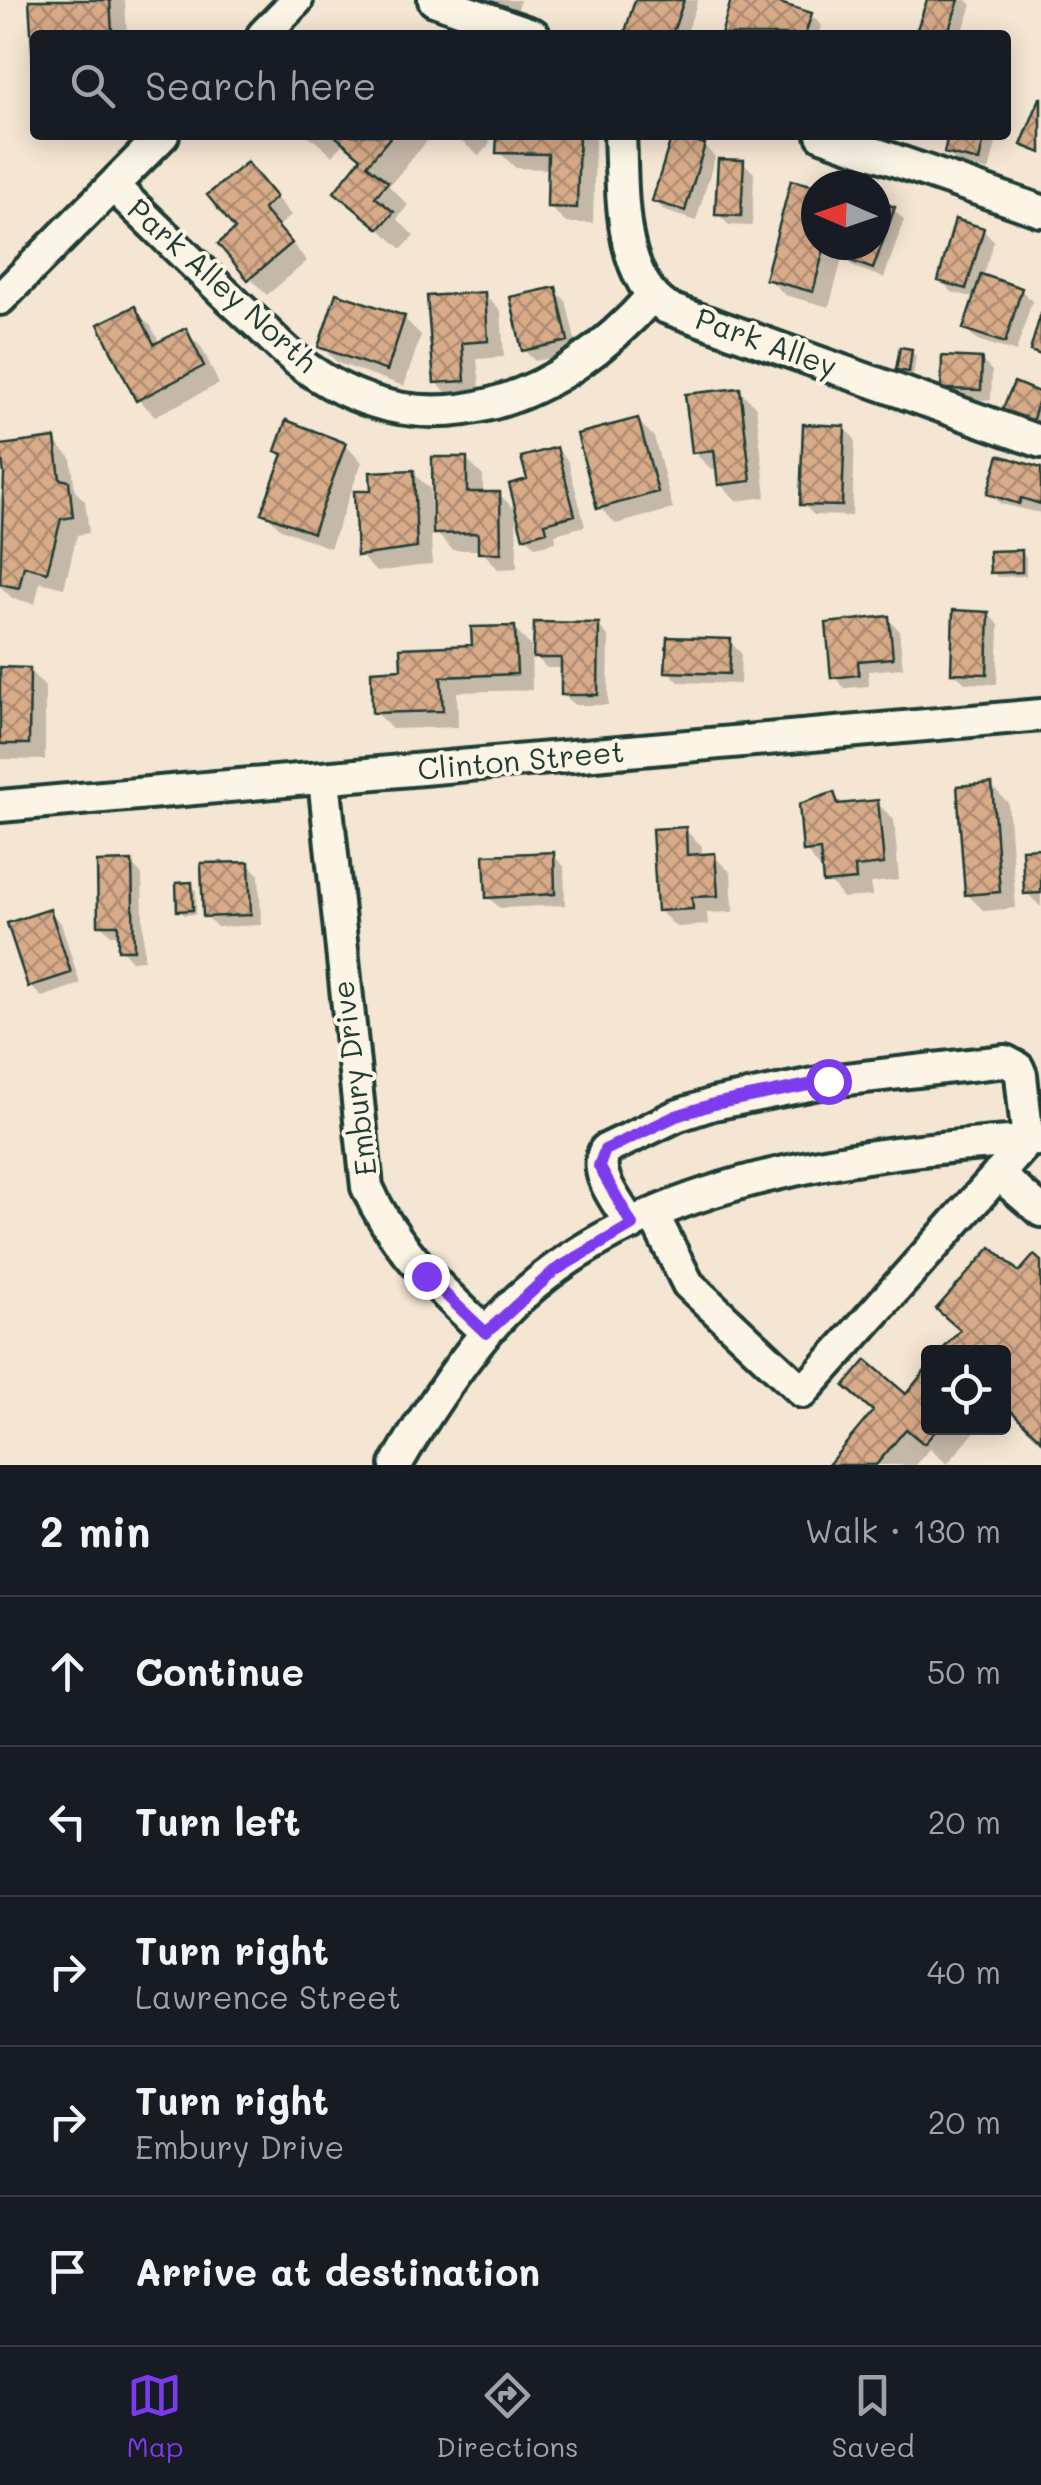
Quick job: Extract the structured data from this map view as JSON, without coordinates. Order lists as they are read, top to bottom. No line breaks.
{"streets":{"street":["Park Alley North","Park Alley","Clinton Street","Embury Drive"]},"crossings":[["Park Alley North","Park Alley"],["Clinton Street","Embury Drive"]],"north":"left","page":{"search":"Search here","heading":["2 min","Walk · 130 m"],"list":[["Continue","50 m"],["Turn left","20 m"],["Turn right","Lawrence Street","40 m"],["Turn right","Embury Drive","20 m"],"Arrive at destination"],"nav":["Map","Directions","Saved"]}}
